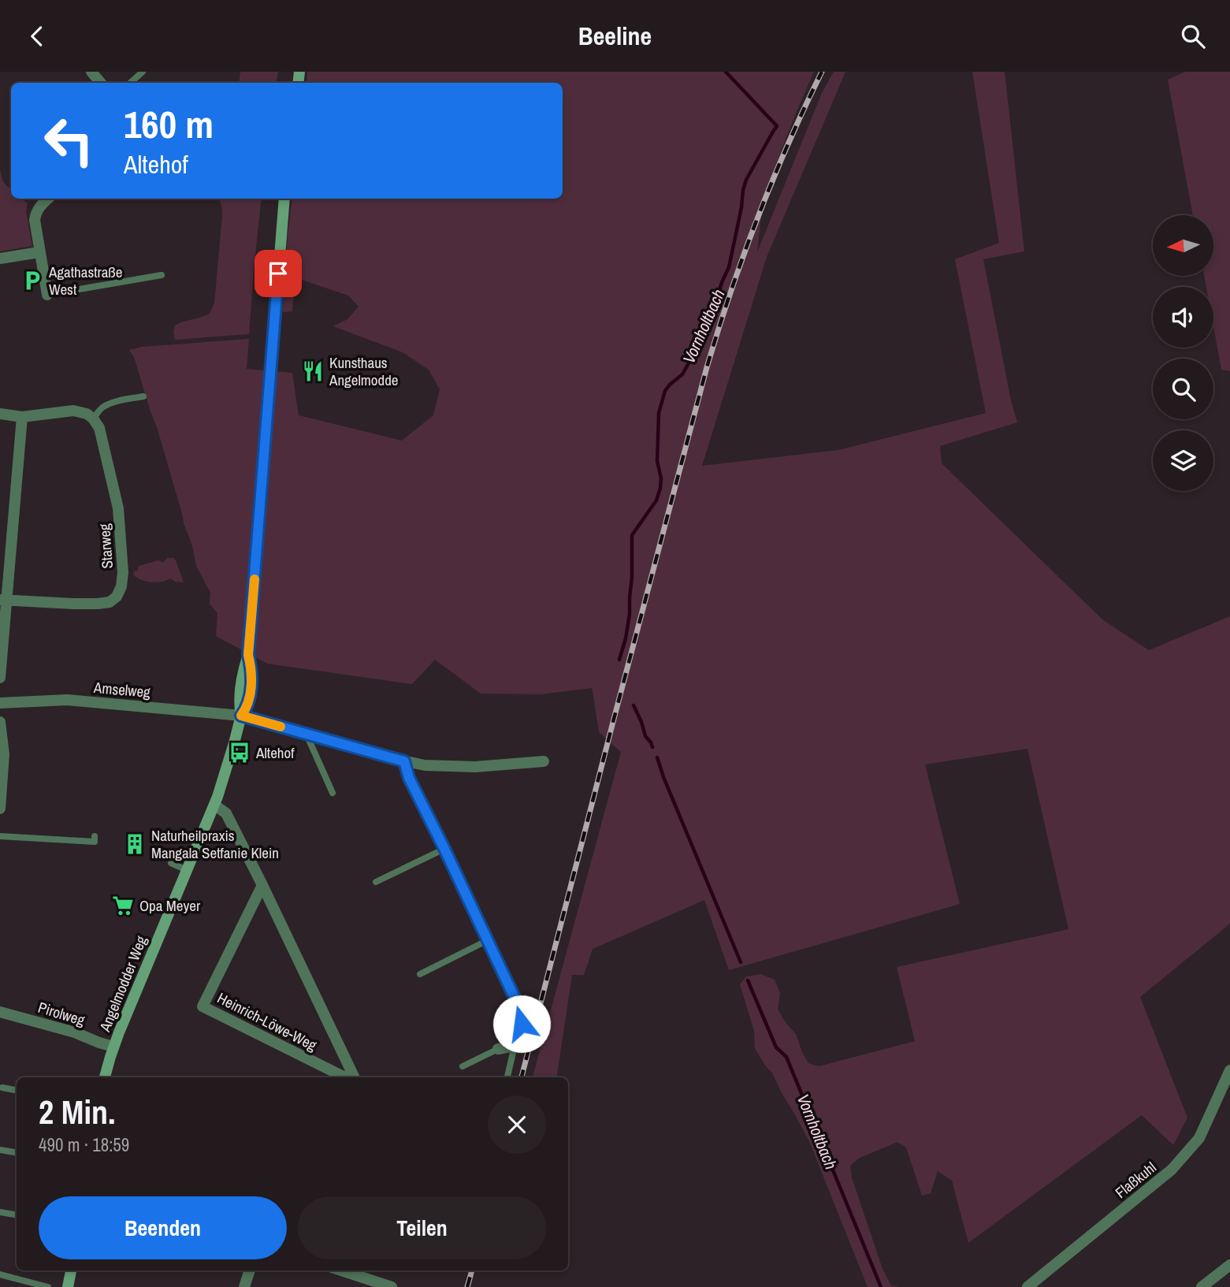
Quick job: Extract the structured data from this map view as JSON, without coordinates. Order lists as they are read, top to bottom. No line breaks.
{"streets":{"street":["Starweg","Amselweg","Angelmodder Weg","Pirolweg","Heinrich-Löwe-Weg","Flaßkuhl"]},"crossings":[["Amselweg","Angelmodder Weg"],["Angelmodder Weg","Pirolweg"],["Angelmodder Weg","Heinrich-Löwe-Weg"]],"water":["Vornholtbach"],"places":{"parking":["Agathastraße West"],"restaurant":["Kunsthaus Angelmodde"],"bus stop":["Altehof"],"building":["Naturheilpraxis Mangala Setfanie Klein"],"supermarket":["Opa Meyer"]},"north":"left","page":{"header":"Beeline","turn":["160 m","Altehof"],"heading":["2 Min.","490 m · 18:59"],"buttons":["Beenden","Teilen"]}}
